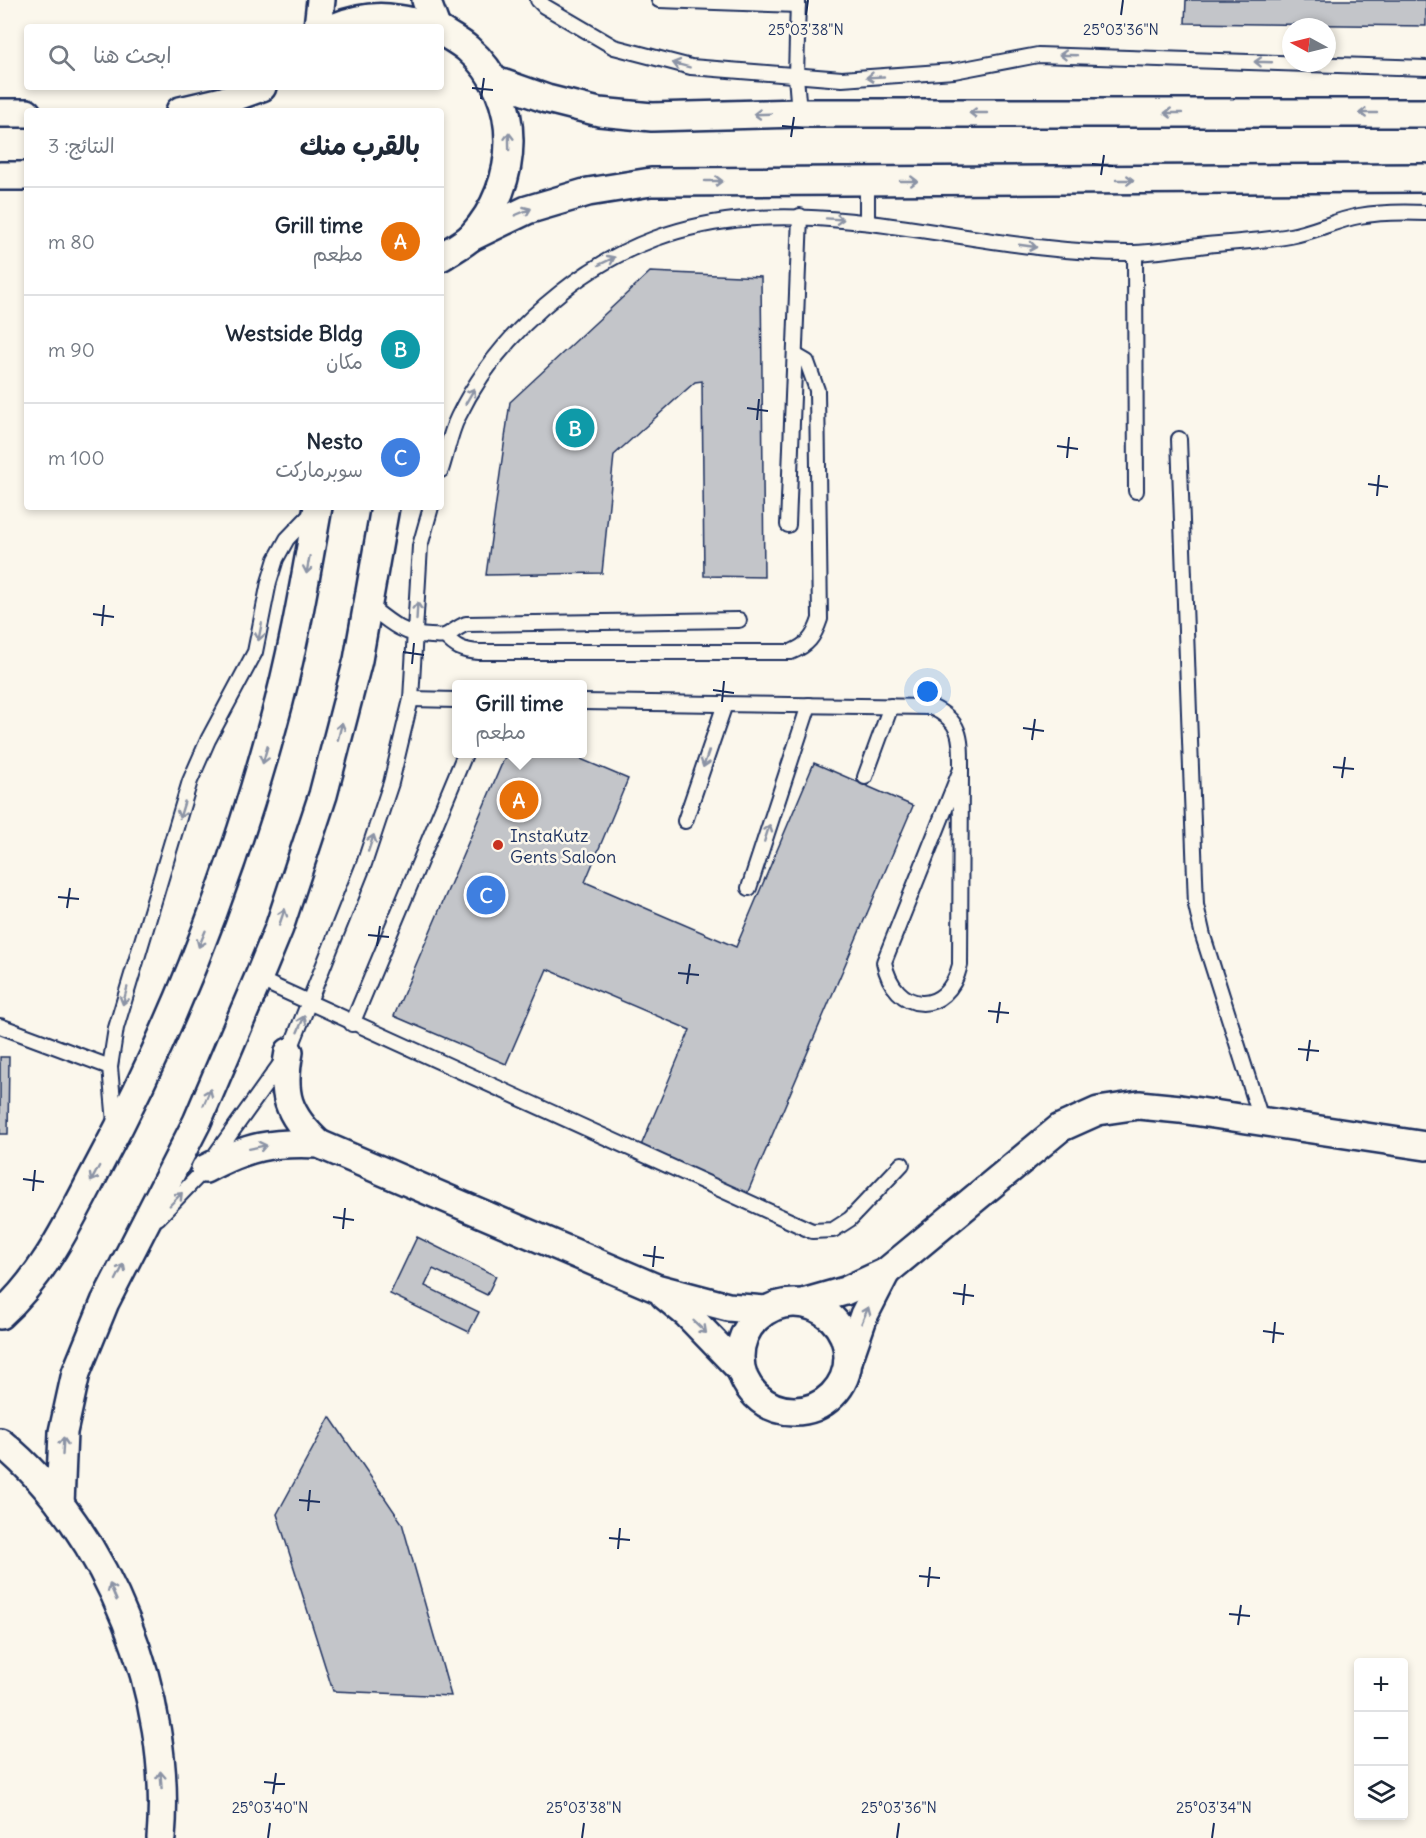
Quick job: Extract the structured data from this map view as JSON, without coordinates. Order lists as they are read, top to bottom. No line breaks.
{"places":["InstaKutz Gents Saloon"],"north":"left","page":{"search":"ابحث هنا","heading":["بالقرب منك","النتائج: 3"],"list":[{"mark":"A","name":"Grill time","note":"مطعم","value":"80 m"},{"mark":"B","name":"Westside Bldg","note":"مكان","value":"90 m"},{"mark":"C","name":"Nesto","note":"سوبرماركت","value":"100 m"}],"pins":["B","A","C"],"popup":["Grill time","مطعم"],"map_buttons":["+","−"]},"coordinates":["25°03'38\"N","25°03'36\"N","25°03'40\"N","25°03'34\"N"]}
